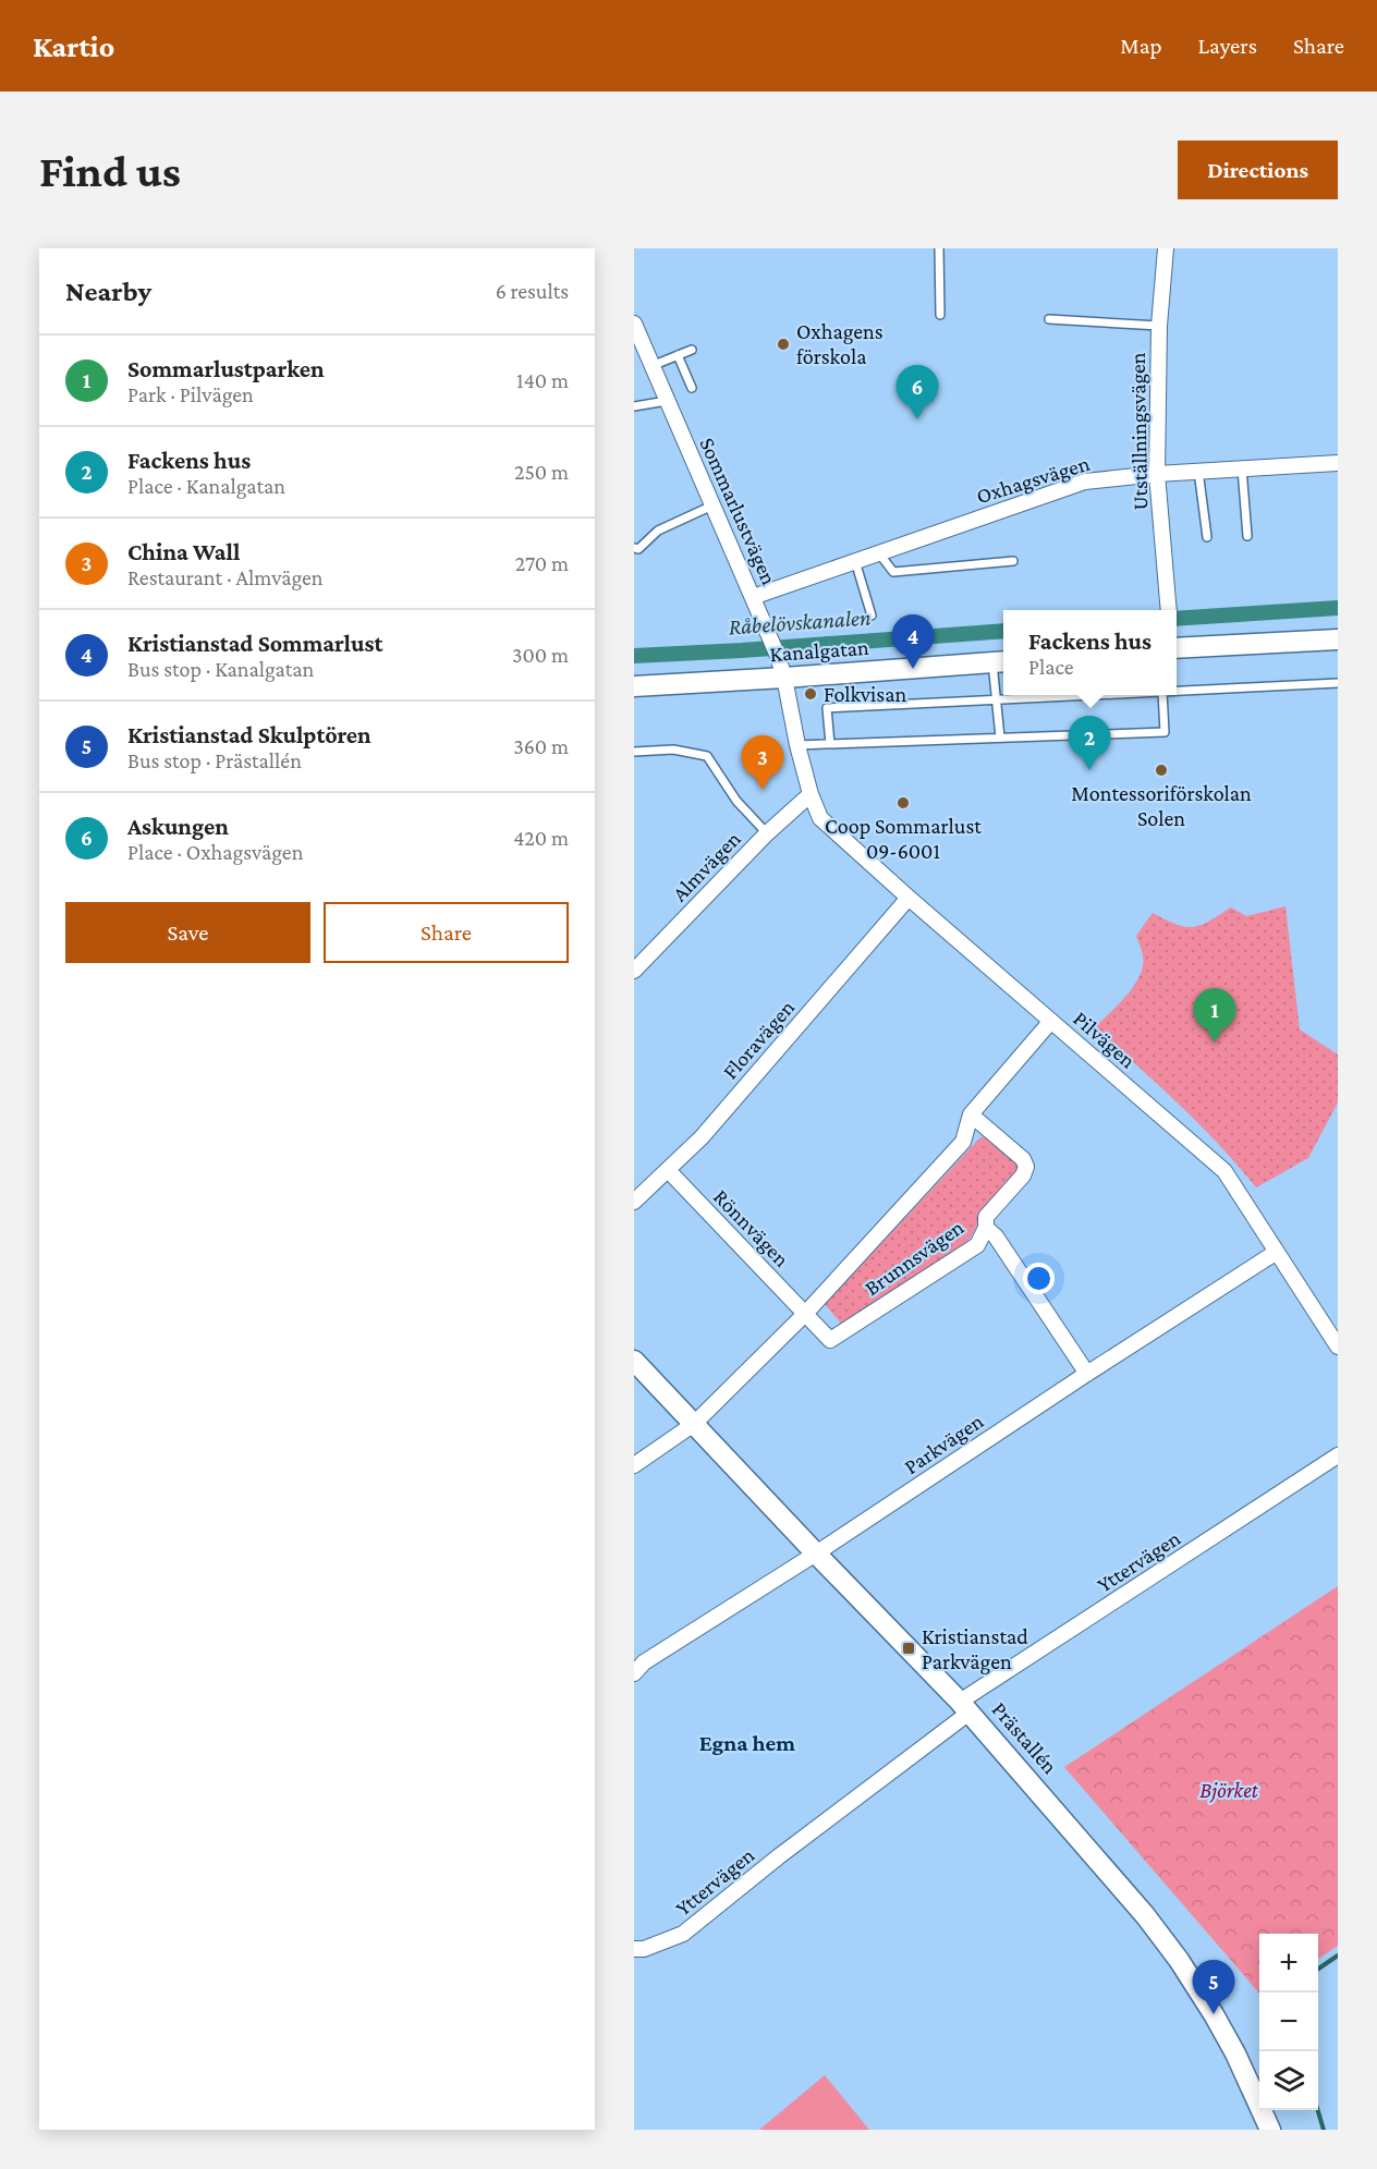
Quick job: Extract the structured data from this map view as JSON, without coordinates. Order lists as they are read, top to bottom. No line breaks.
{"streets":{"street":["Utställningsvägen","Oxhagsvägen","Sommarlustvägen","Kanalgatan","Almvägen","Floravägen","Pilvägen","Rönnvägen","Brunnsvägen","Parkvägen","Yttervägen","Prästallén"]},"crossings":[["Utställningsvägen","Oxhagsvägen"],["Oxhagsvägen","Sommarlustvägen"],["Sommarlustvägen","Kanalgatan"],["Sommarlustvägen","Almvägen"],["Sommarlustvägen","Pilvägen"],["Almvägen","Pilvägen"],["Floravägen","Pilvägen"],["Floravägen","Rönnvägen"],["Pilvägen","Brunnsvägen"],["Pilvägen","Parkvägen"],["Rönnvägen","Brunnsvägen"],["Brunnsvägen","Prästallén"],["Parkvägen","Prästallén"],["Yttervägen","Prästallén"]],"districts":["Egna hem"],"water":["Råbelövskanalen"],"parks":["Björket"],"places":{"other":["Oxhagens förskola","Folkvisan","Montessoriförskolan Solen","Coop Sommarlust 09-6001"],"transit":["Kristianstad Parkvägen"]},"page":{"header":"Kartio","nav":["Map","Layers","Share"],"buttons":["Directions",["Save","Share"]],"title":"Find us","heading":["Nearby","6 results"],"list":[{"mark":"1","name":"Sommarlustparken","note":"Park · Pilvägen","value":"140 m"},{"mark":"2","name":"Fackens hus","note":"Place · Kanalgatan","value":"250 m"},{"mark":"3","name":"China Wall","note":"Restaurant · Almvägen","value":"270 m"},{"mark":"4","name":"Kristianstad Sommarlust","note":"Bus stop · Kanalgatan","value":"300 m"},{"mark":"5","name":"Kristianstad Skulptören","note":"Bus stop · Prästallén","value":"360 m"},{"mark":"6","name":"Askungen","note":"Place · Oxhagsvägen","value":"420 m"}],"pins":["6","4","2","3","1","5"],"popup":["Fackens hus","Place"],"map_buttons":["+","−"]}}
